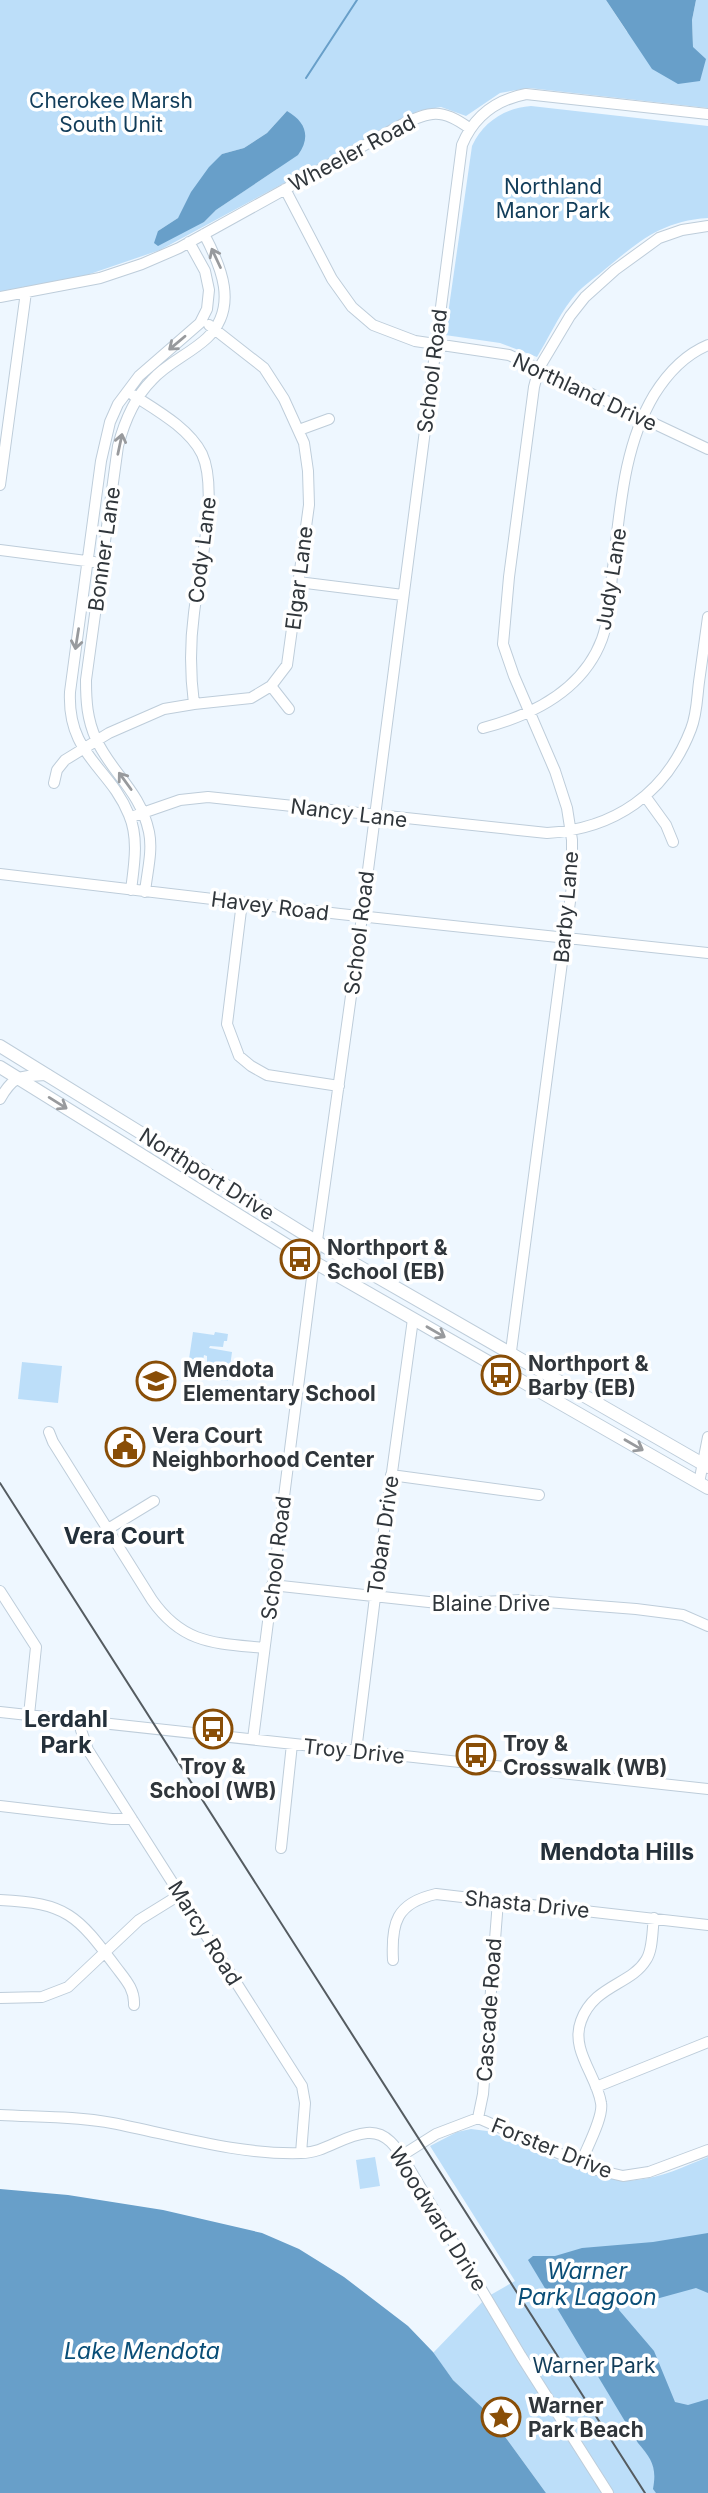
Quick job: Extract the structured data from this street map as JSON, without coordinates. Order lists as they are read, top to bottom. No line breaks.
{"streets":{"main road":["Northport Drive"],"street":["Wheeler Road","School Road","Northland Drive","Bonner Lane","Cody Lane","Elgar Lane","Judy Lane","Nancy Lane","Havey Road","Barby Lane","Toban Drive","Blaine Drive","Troy Drive","Shasta Drive","Marcy Road","Cascade Road","Forster Drive","Woodward Drive"]},"crossings":[["Wheeler Road","School Road"],["Wheeler Road","Northland Drive"],["Wheeler Road","Bonner Lane"],["School Road","Northland Drive"],["School Road","Nancy Lane"],["School Road","Havey Road"],["School Road","Northport Drive"],["School Road","Blaine Drive"],["School Road","Troy Drive"],["Northland Drive","Judy Lane"],["Northland Drive","Barby Lane"],["Bonner Lane","Cody Lane"],["Bonner Lane","Elgar Lane"],["Bonner Lane","Nancy Lane"],["Bonner Lane","Havey Road"],["Judy Lane","Barby Lane"],["Nancy Lane","Barby Lane"],["Havey Road","Barby Lane"],["Barby Lane","Northport Drive"],["Northport Drive","Toban Drive"],["Toban Drive","Blaine Drive"],["Toban Drive","Troy Drive"],["Troy Drive","Marcy Road"],["Shasta Drive","Cascade Road"],["Marcy Road","Woodward Drive"],["Cascade Road","Forster Drive"],["Forster Drive","Woodward Drive"]],"districts":["Vera Court","Lerdahl Park","Mendota Hills"],"water":["Warner Park Lagoon","Lake Mendota"],"parks":["Cherokee Marsh South Unit","Northland Manor Park","Warner Park"],"places":{"bus stop":["Northport & School (EB)","Northport & Barby (EB)","Troy & School (WB)","Troy & Crosswalk (WB)"],"school or university":["Mendota Elementary School"],"public building":["Vera Court Neighborhood Center"],"place":["Warner Park Beach"]}}
